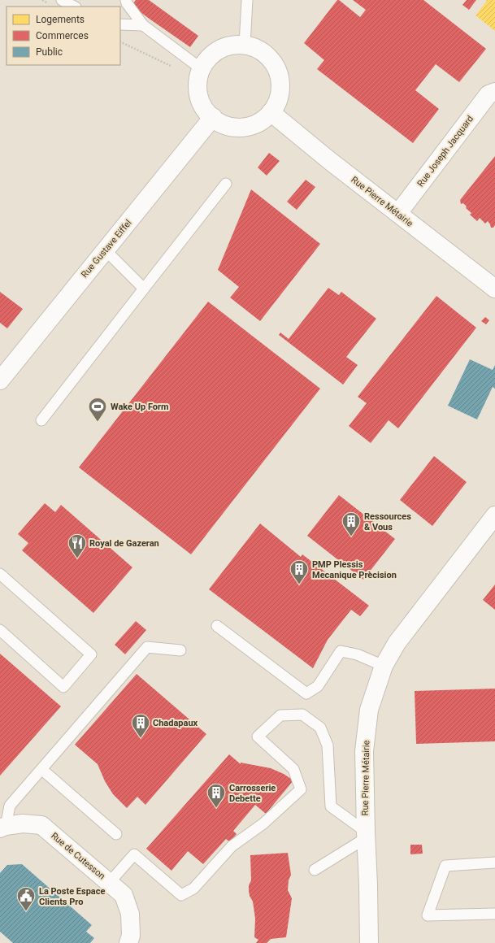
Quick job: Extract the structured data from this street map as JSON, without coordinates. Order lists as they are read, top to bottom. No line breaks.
{"streets":{"street":["Rue Joseph Jacquard","Rue Pierre Métairie","Rue Gustave Eiffel","Rue de Cutesson"]},"crossings":[["Rue Joseph Jacquard","Rue Pierre Métairie"],["Rue Pierre Métairie","Rue Gustave Eiffel"]],"places":{"sports":["Wake Up Form"],"building":["Ressources & Vous","PMP Plessis Mecanique Prècision","Chadapaux","Carrosserie Debette"],"restaurant":["Royal de Gazeran"],"public building":["La Poste Espace Clients Pro"]},"legend":["Logements","Commerces","Public"]}
